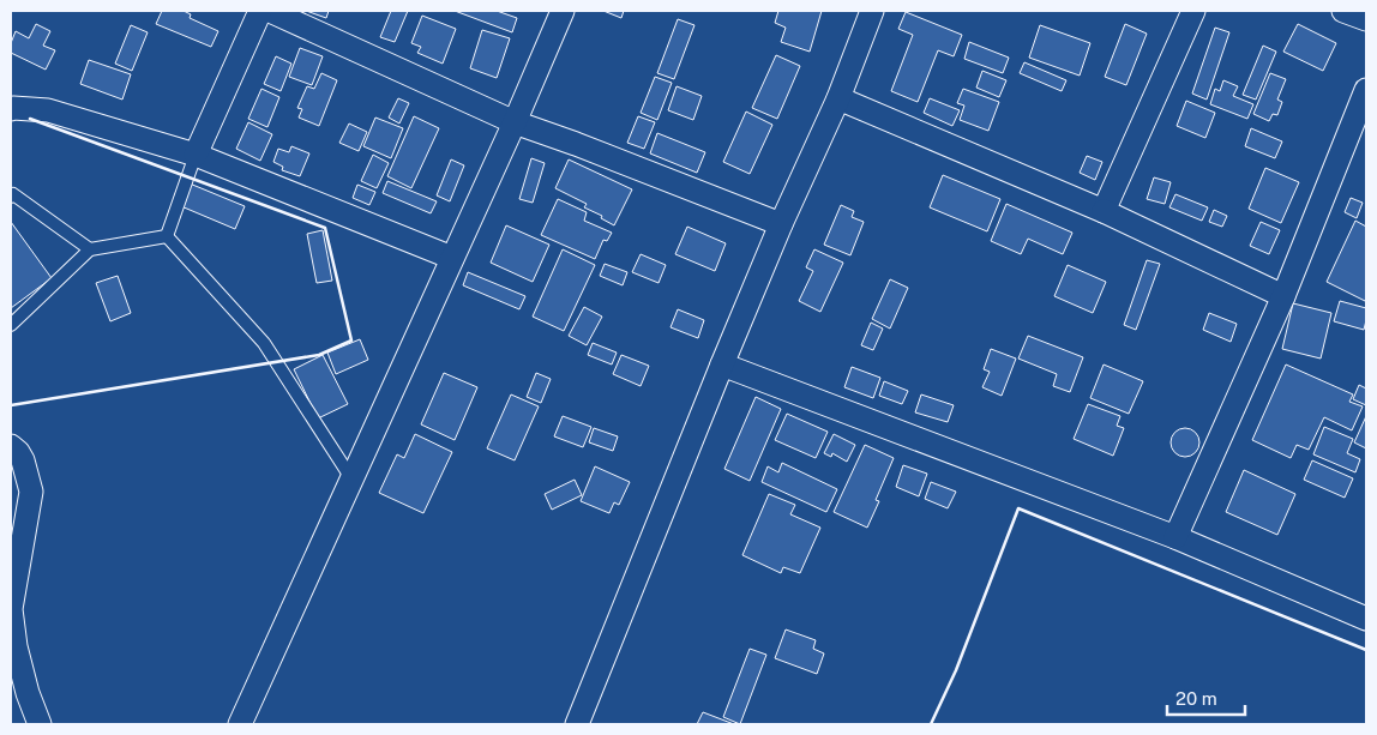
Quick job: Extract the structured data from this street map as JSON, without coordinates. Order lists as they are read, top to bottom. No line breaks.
{"scale_bar":"20 m"}
